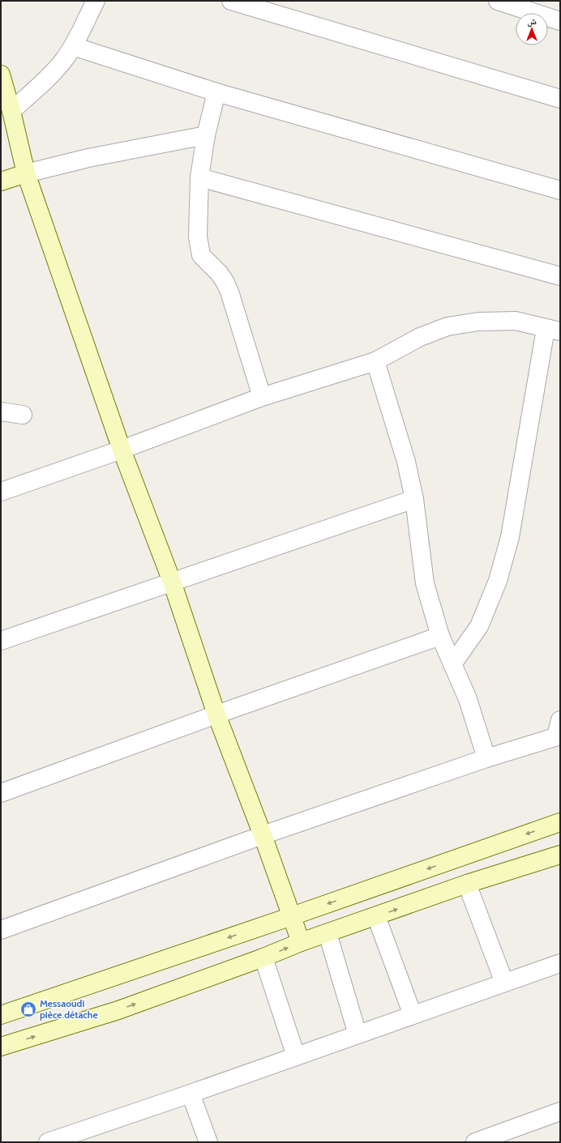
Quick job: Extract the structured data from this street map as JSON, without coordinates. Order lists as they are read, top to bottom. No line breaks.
{"places":{"shop":["Messaoudi pièce détache"]},"north":"top"}
